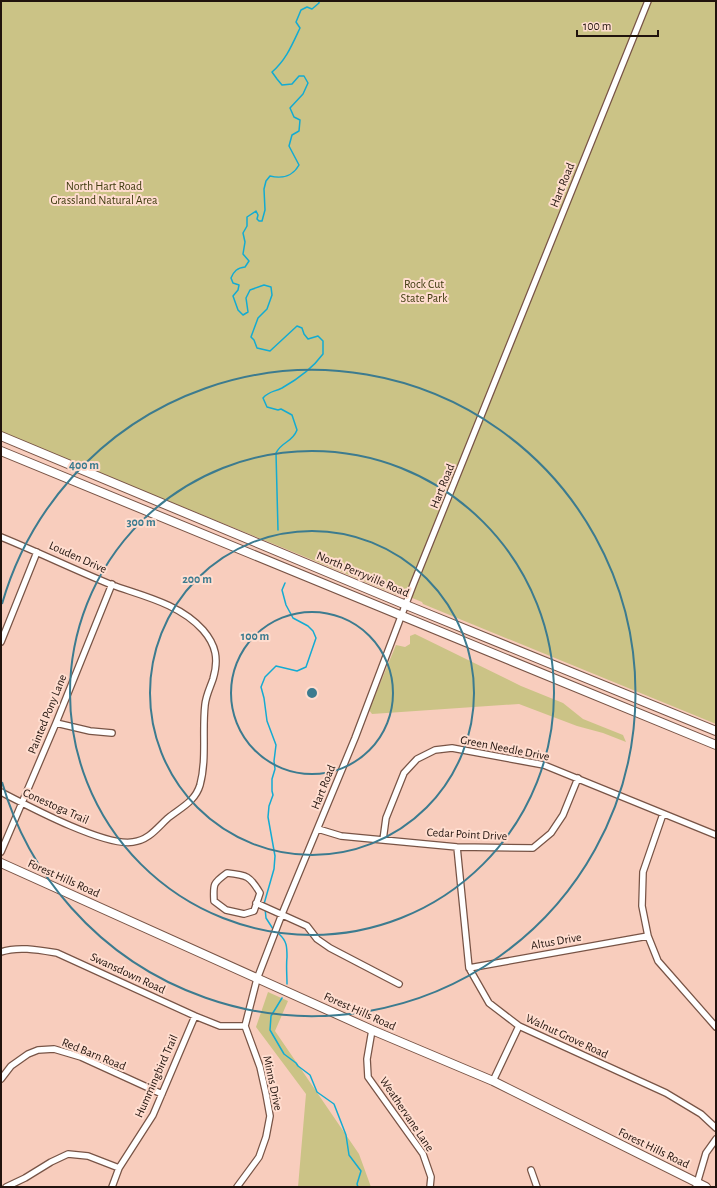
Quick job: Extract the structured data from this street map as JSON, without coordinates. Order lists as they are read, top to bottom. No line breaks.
{"streets":{"main road":["North Perryville Road","Forest Hills Road"],"street":["Hart Road","Louden Drive","Painted Pony Lane","Green Needle Drive","Conestoga Trail","Cedar Point Drive","Altus Drive","Swansdown Road","Walnut Grove Road","Red Barn Road","Hummingbird Trail","Minns Drive","Weathervane Lane"]},"crossings":[["Hart Road","North Perryville Road"],["Hart Road","Cedar Point Drive"],["Hart Road","Forest Hills Road"],["Louden Drive","Painted Pony Lane"],["Louden Drive","Conestoga Trail"],["Painted Pony Lane","Conestoga Trail"],["Green Needle Drive","Cedar Point Drive"],["Cedar Point Drive","Walnut Grove Road"],["Forest Hills Road","Weathervane Lane"],["Altus Drive","Walnut Grove Road"],["Swansdown Road","Hummingbird Trail"],["Swansdown Road","Minns Drive"],["Red Barn Road","Hummingbird Trail"]],"parks":["North Hart Road Grassland Natural Area","Rock Cut State Park"],"scale_bar":"100 m","rings":["400 m","300 m","200 m","100 m"]}
